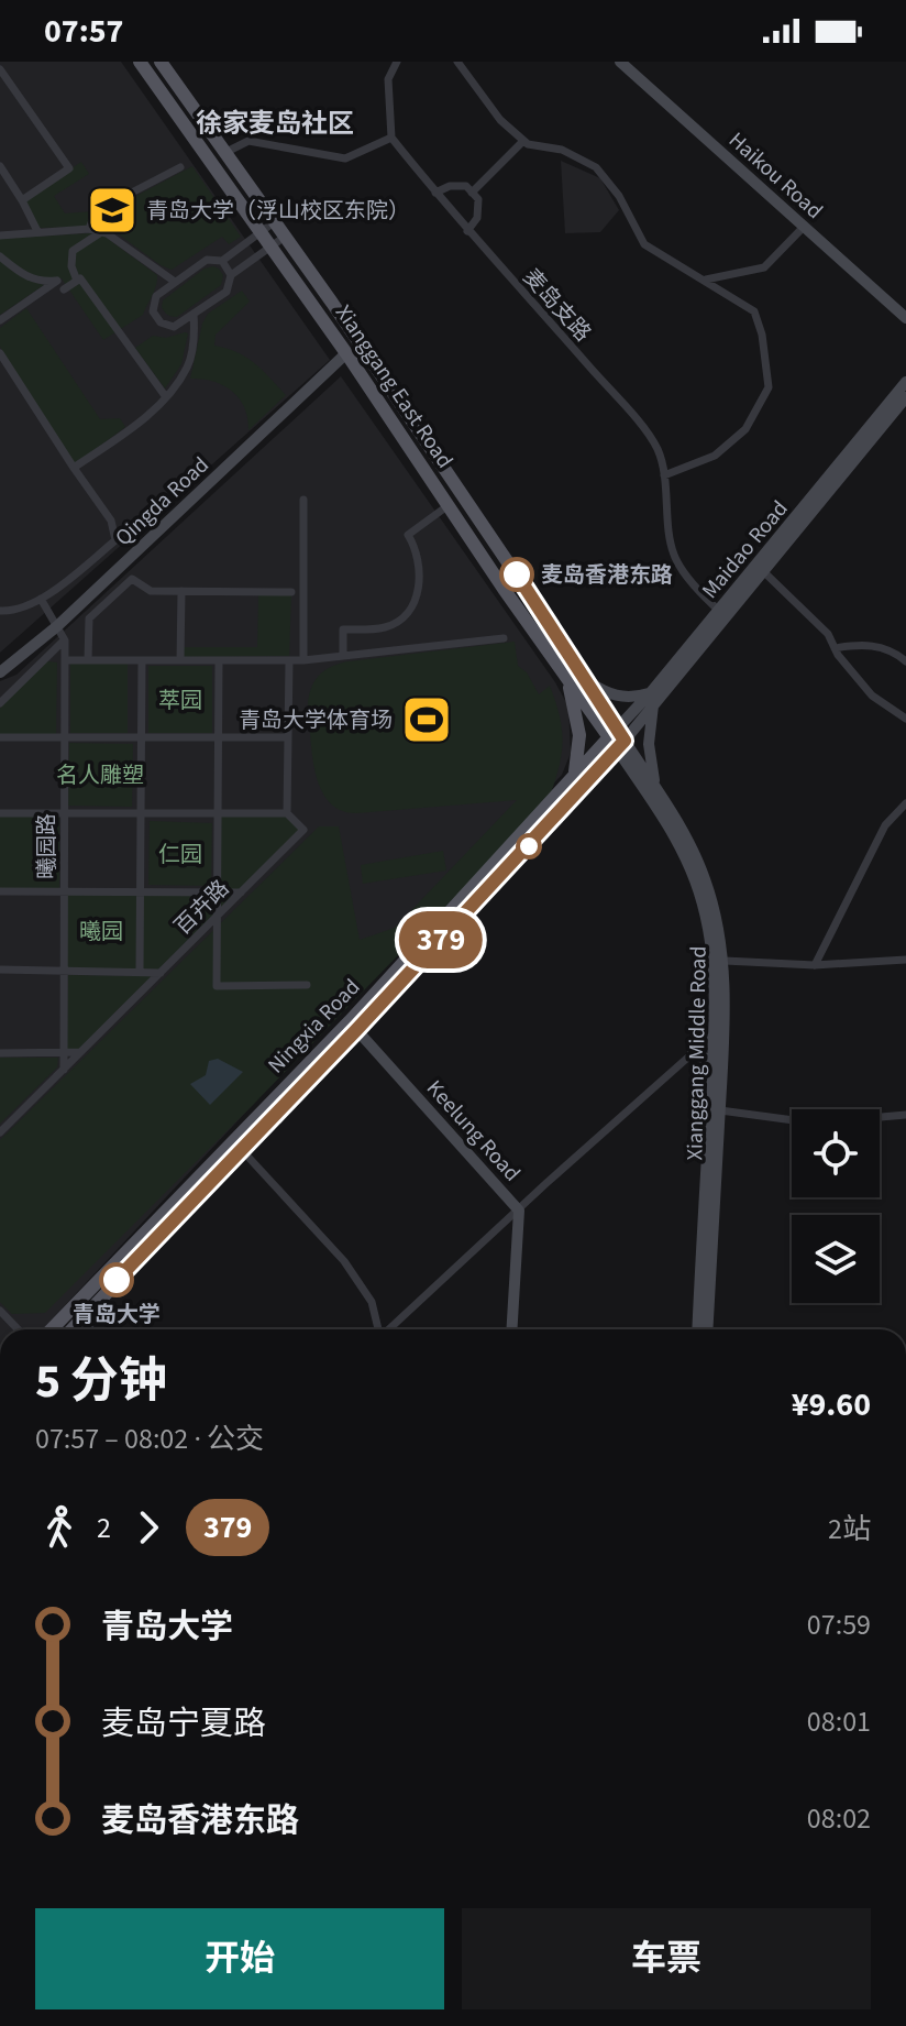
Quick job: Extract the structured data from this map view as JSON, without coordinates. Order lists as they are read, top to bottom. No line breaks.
{"streets":{"main road":["Haikou Road","Xianggang East Road","Qingda Road","Maidao Road","Ningxia Road","Xianggang Middle Road","Keelung Road"],"street":["麦岛支路","曦园路","百卉路"]},"crossings":[["麦岛支路","Maidao Road"],["Xianggang East Road","Qingda Road"],["Xianggang East Road","Maidao Road"],["Xianggang East Road","Ningxia Road"],["Xianggang East Road","Xianggang Middle Road"],["Qingda Road","曦园路"],["Maidao Road","Ningxia Road"],["Maidao Road","Xianggang Middle Road"],["曦园路","百卉路"],["Ningxia Road","Xianggang Middle Road"],["Ningxia Road","Keelung Road"]],"districts":["徐家麦岛社区"],"parks":["萃园","名人雕塑","仁园","曦园"],"places":{"school or university":["青岛大学（浮山校区东院）"],"other":["麦岛香港东路","青岛大学"],"sports":["青岛大学体育场"]},"lines":["bus line 379"],"page":{"status":"07:57","on_map":"379","heading":["5 分钟","07:57 – 08:02 · 公交","¥9.60"],"legs":["2","379","2站"],"list":[{"name":"青岛大学","value":"07:59"},{"name":"麦岛宁夏路","value":"08:01"},{"name":"麦岛香港东路","value":"08:02"}],"buttons":["开始","车票"]}}
